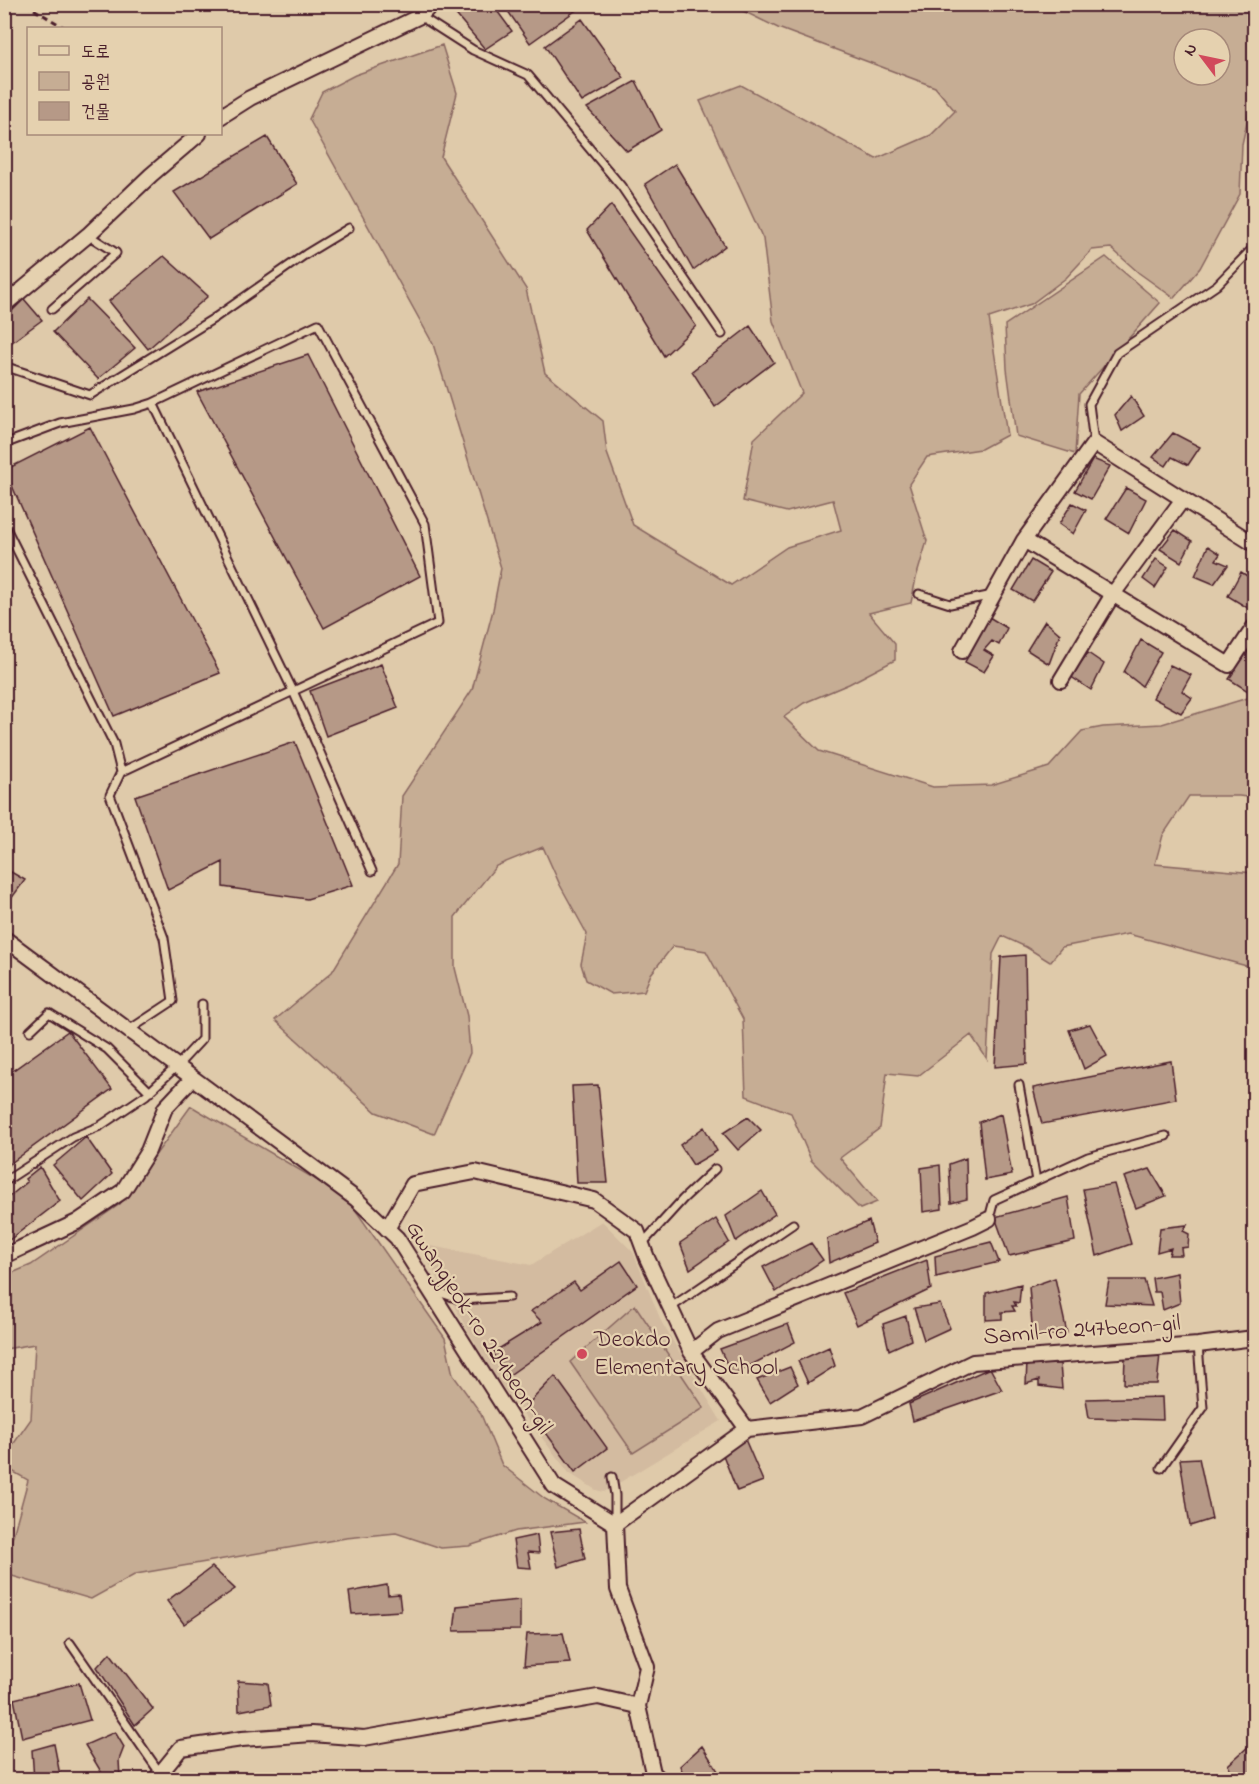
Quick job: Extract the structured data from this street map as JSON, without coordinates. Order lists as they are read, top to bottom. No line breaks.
{"streets":{"street":["Gwangjeok-ro 224beon-gil","Samil-ro 247beon-gil"]},"crossings":[["Gwangjeok-ro 224beon-gil","Samil-ro 247beon-gil"]],"places":["Deokdo Elementary School"],"legend":["도로","공원","건물"],"north":"top left"}
